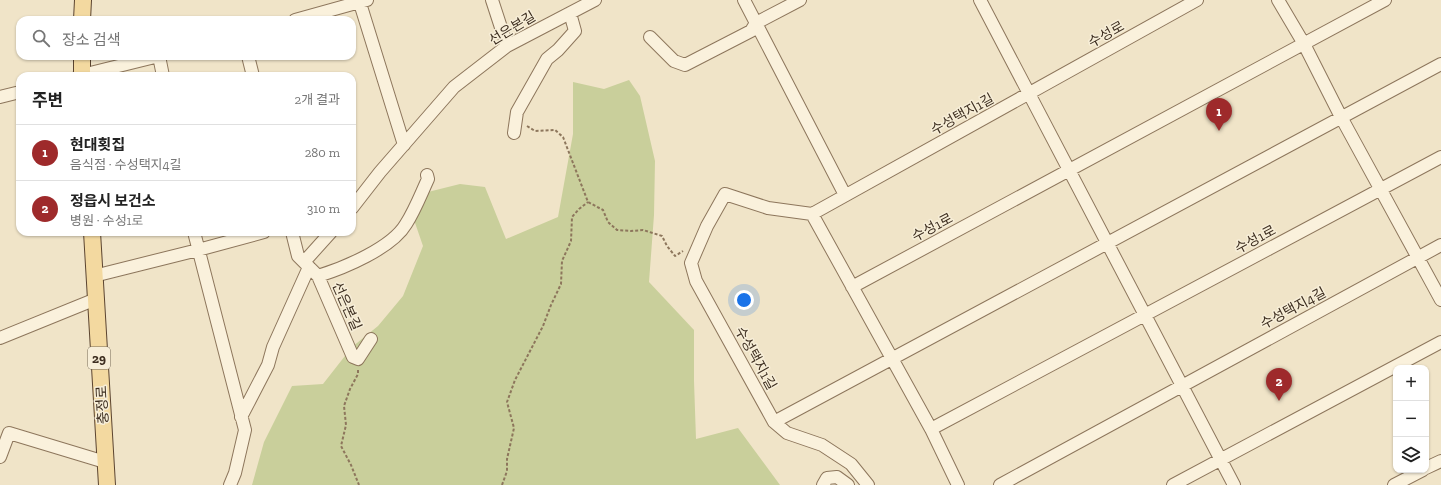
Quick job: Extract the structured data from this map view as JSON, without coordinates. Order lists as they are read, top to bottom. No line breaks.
{"streets":{"main road":["29","충정로"],"street":["선은본길","수성로","수성택지1길","수성1로","수성택지4길"]},"crossings":[["수성로","수성택지1길"]],"page":{"search":"장소 검색","heading":["주변","2개 결과"],"pins":["1","2"],"list":[{"mark":"1","name":"현대횟집","note":"음식점 · 수성택지4길","value":"280 m"},{"mark":"2","name":"정읍시 보건소","note":"병원 · 수성1로","value":"310 m"}],"map_buttons":["+","−"]}}
